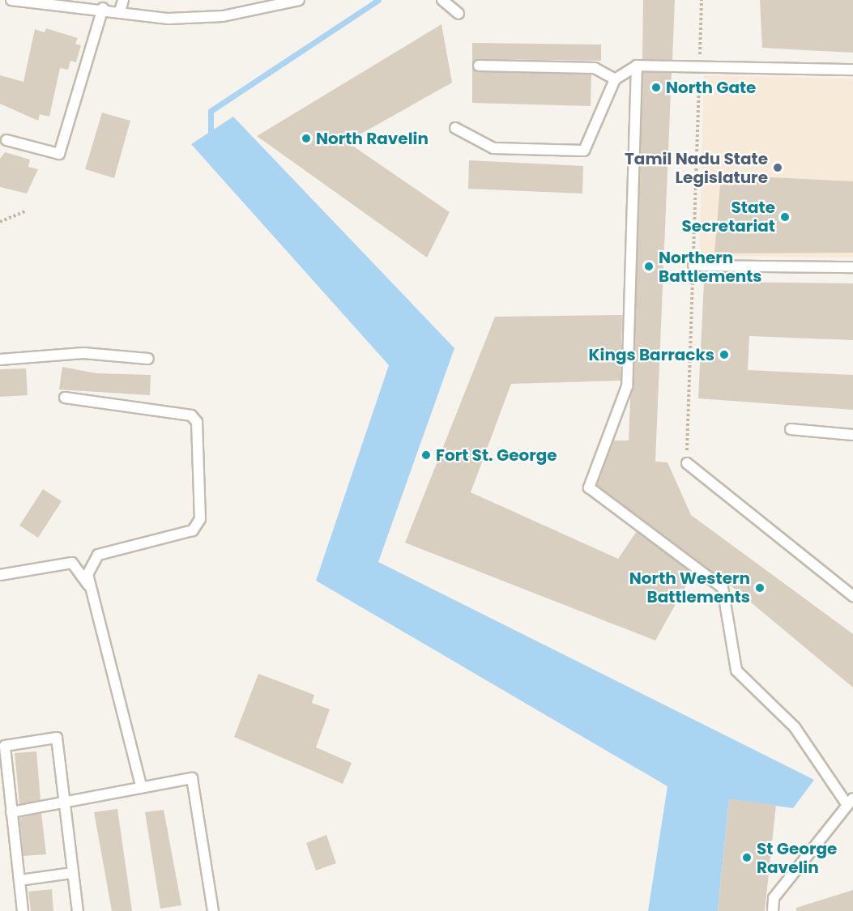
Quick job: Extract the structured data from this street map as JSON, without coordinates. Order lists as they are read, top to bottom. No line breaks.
{"places":["North Gate","North Ravelin","Tamil Nadu State Legislature","State Secretariat","Northern Battlements","Kings Barracks","Fort St. George","North Western Battlements","St George Ravelin"]}
